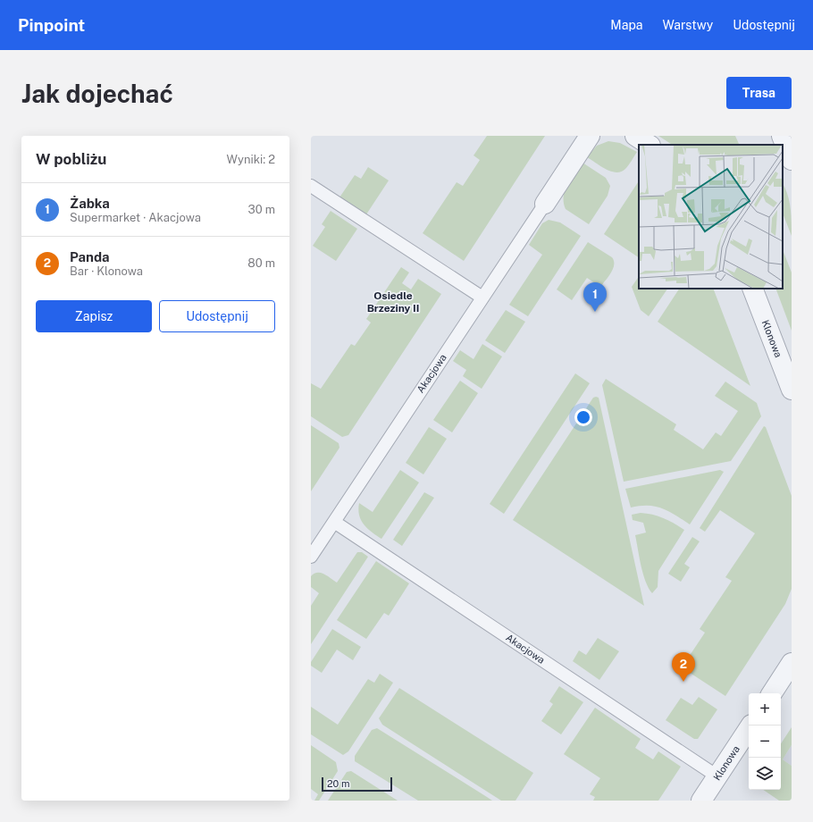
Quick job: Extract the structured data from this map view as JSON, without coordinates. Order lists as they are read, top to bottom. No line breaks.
{"streets":{"street":["Klonowa","Akacjowa"]},"crossings":[["Klonowa","Akacjowa"]],"districts":["Osiedle Brzeziny II"],"scale_bar":"20 m","page":{"header":"Pinpoint","nav":["Mapa","Warstwy","Udostępnij"],"buttons":["Trasa",["Zapisz","Udostępnij"]],"title":"Jak dojechać","heading":["W pobliżu","Wyniki: 2"],"list":[{"mark":"1","name":"Żabka","note":"Supermarket · Akacjowa","value":"30 m"},{"mark":"2","name":"Panda","note":"Bar · Klonowa","value":"80 m"}],"pins":["1","2"],"map_buttons":["+","−"],"scale":"20 m"}}
